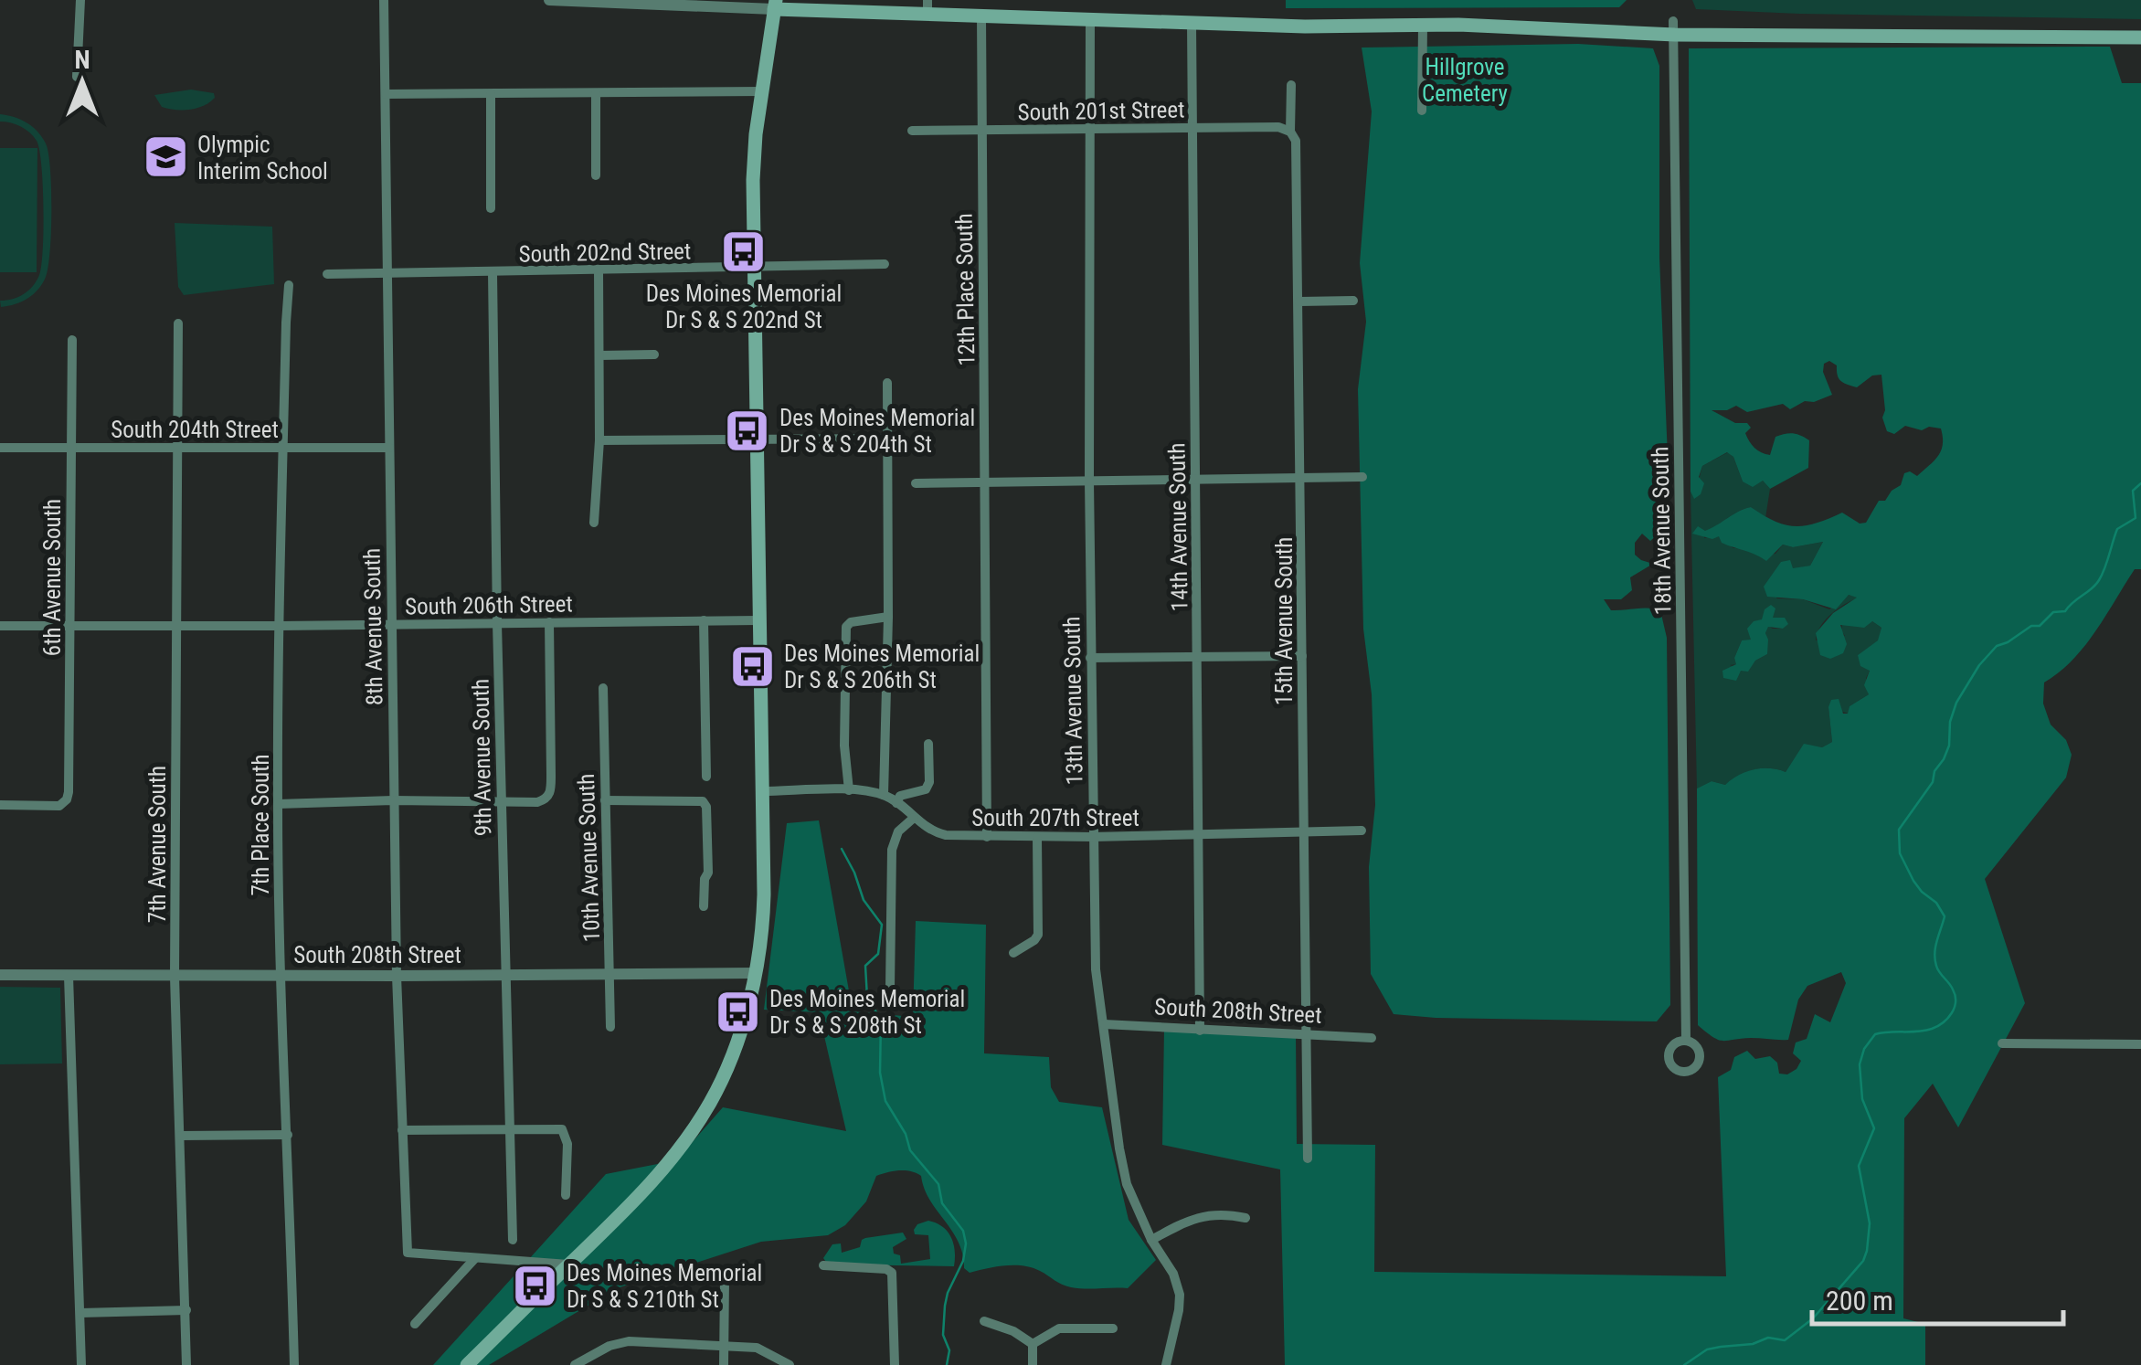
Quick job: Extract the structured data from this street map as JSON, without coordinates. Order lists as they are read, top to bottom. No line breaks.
{"streets":{"street":["South 201st Street","South 202nd Street","12th Place South","South 204th Street","14th Avenue South","18th Avenue South","6th Avenue South","South 206th Street","15th Avenue South","8th Avenue South","13th Avenue South","9th Avenue South","South 207th Street","7th Place South","7th Avenue South","10th Avenue South","South 208th Street"]},"crossings":[["South 201st Street","12th Place South"],["South 201st Street","14th Avenue South"],["South 201st Street","15th Avenue South"],["South 201st Street","13th Avenue South"],["South 202nd Street","8th Avenue South"],["South 202nd Street","9th Avenue South"],["12th Place South","South 207th Street"],["South 204th Street","6th Avenue South"],["South 204th Street","8th Avenue South"],["South 204th Street","7th Place South"],["South 204th Street","7th Avenue South"],["14th Avenue South","South 207th Street"],["14th Avenue South","South 208th Street"],["6th Avenue South","South 206th Street"],["South 206th Street","8th Avenue South"],["South 206th Street","9th Avenue South"],["South 206th Street","7th Place South"],["South 206th Street","7th Avenue South"],["15th Avenue South","South 207th Street"],["15th Avenue South","South 208th Street"],["8th Avenue South","South 208th Street"],["13th Avenue South","South 207th Street"],["13th Avenue South","South 208th Street"],["9th Avenue South","South 208th Street"],["7th Place South","South 208th Street"],["7th Avenue South","South 208th Street"],["10th Avenue South","South 208th Street"]],"parks":["Hillgrove Cemetery"],"places":{"school or university":["Olympic Interim School"],"bus stop":["Des Moines Memorial Dr S & S 202nd St","Des Moines Memorial Dr S & S 204th St","Des Moines Memorial Dr S & S 206th St","Des Moines Memorial Dr S & S 208th St","Des Moines Memorial Dr S & S 210th St"]},"scale_bar":"200 m","north":"top"}
